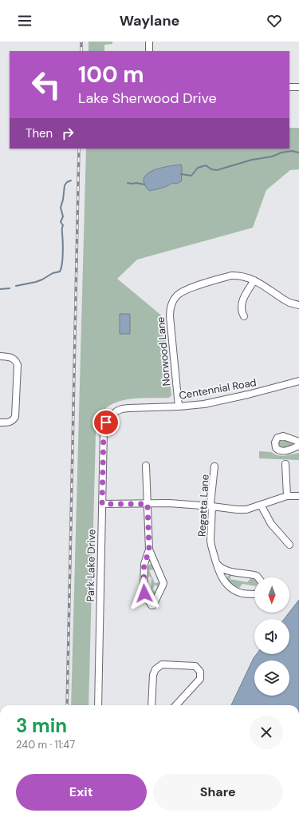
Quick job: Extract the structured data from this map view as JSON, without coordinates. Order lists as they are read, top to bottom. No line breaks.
{"streets":{"street":["Norwood Lane","Centennial Road","Regatta Lane","Park Lake Drive"]},"crossings":[["Norwood Lane","Centennial Road"],["Centennial Road","Park Lake Drive"]],"north":"bottom","page":{"header":"Waylane","turn":["100 m","Lake Sherwood Drive"],"then":"Then","heading":["3 min","240 m · 11:47"],"buttons":["Exit","Share"]}}
